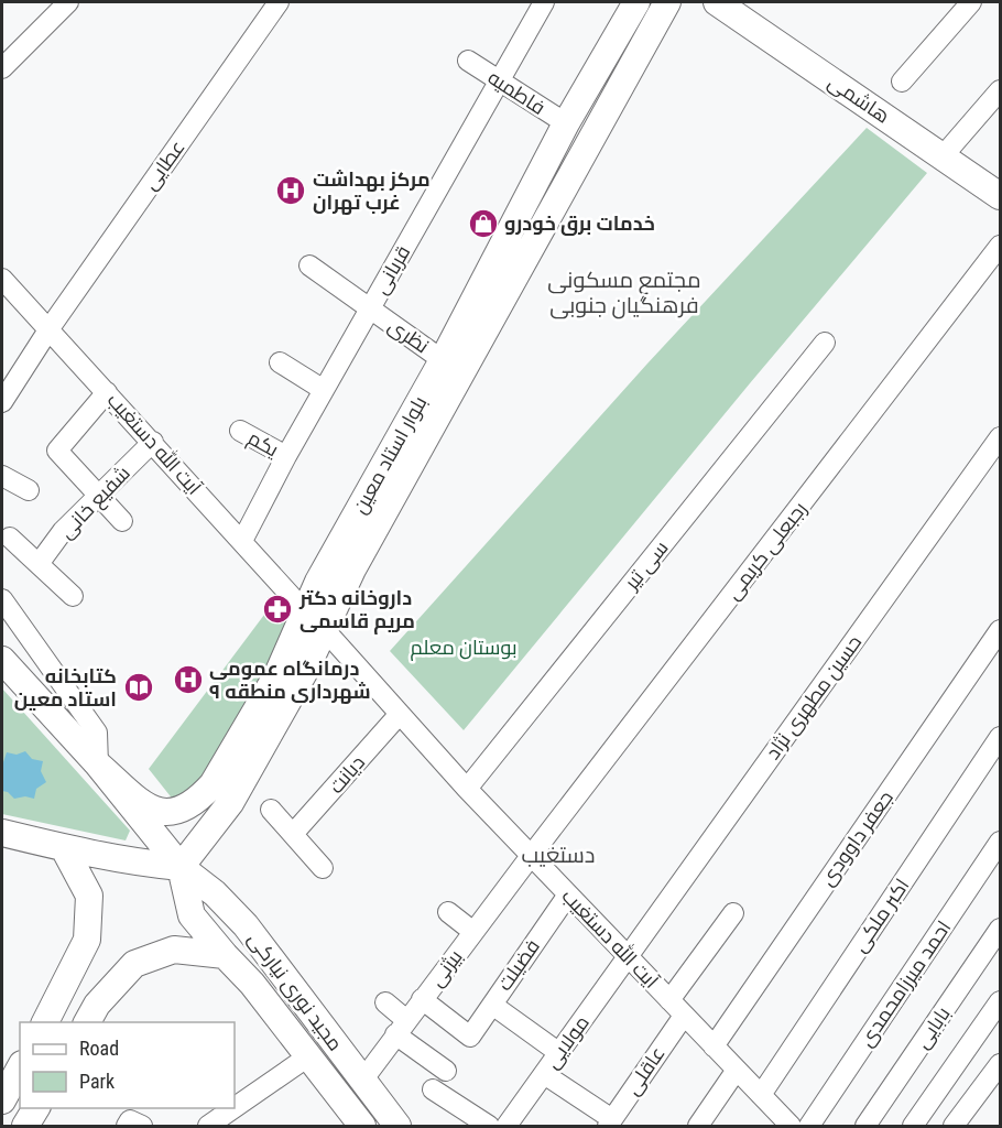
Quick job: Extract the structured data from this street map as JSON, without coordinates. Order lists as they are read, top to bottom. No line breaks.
{"streets":{"main road":["هاشمی","بلوار استاد معین","مجید نوری نیارکی"],"street":["فاطمیه","عطایی","قربانی","نظری","آیت الله دستغیب","یکم","شفیع خانی","رجبعلی کریمی","سی تیر","حسین مطهری نژاد","دیانت","جعفر داوودی","اکبر ملکی","فضیلت","بیژنی","احمد میرزامحمدی","بابایی","مولایی","عاقلی"]},"crossings":[["فاطمیه","قربانی"],["فاطمیه","بلوار استاد معین"],["عطایی","آیت الله دستغیب"],["قربانی","نظری"],["قربانی","آیت الله دستغیب"],["قربانی","یکم"],["نظری","بلوار استاد معین"],["آیت الله دستغیب","بلوار استاد معین"],["آیت الله دستغیب","شفیع خانی"],["آیت الله دستغیب","رجبعلی کریمی"],["آیت الله دستغیب","سی تیر"],["آیت الله دستغیب","حسین مطهری نژاد"],["آیت الله دستغیب","دیانت"],["آیت الله دستغیب","جعفر داوودی"],["آیت الله دستغیب","اکبر ملکی"],["آیت الله دستغیب","فضیلت"],["آیت الله دستغیب","بیژنی"],["آیت الله دستغیب","مولایی"],["آیت الله دستغیب","عاقلی"],["بلوار استاد معین","مجید نوری نیارکی"],["رجبعلی کریمی","بیژنی"],["حسین مطهری نژاد","مولایی"],["فضیلت","بیژنی"],["بیژنی","مجید نوری نیارکی"]],"districts":["مجتمع مسکونی فرهنگیان جنوبی","دستغیب"],"parks":["بوستان معلم"],"places":{"hospital":["مرکز بهداشت غرب تهران","درمانگاه عمومی شهرداری منطقه ۹"],"shop":["خدمات برق خودرو"],"pharmacy":["داروخانه دکتر مریم قاسمی"],"library":["کتابخانه استاد معین"]},"legend":["Road","Park"]}
